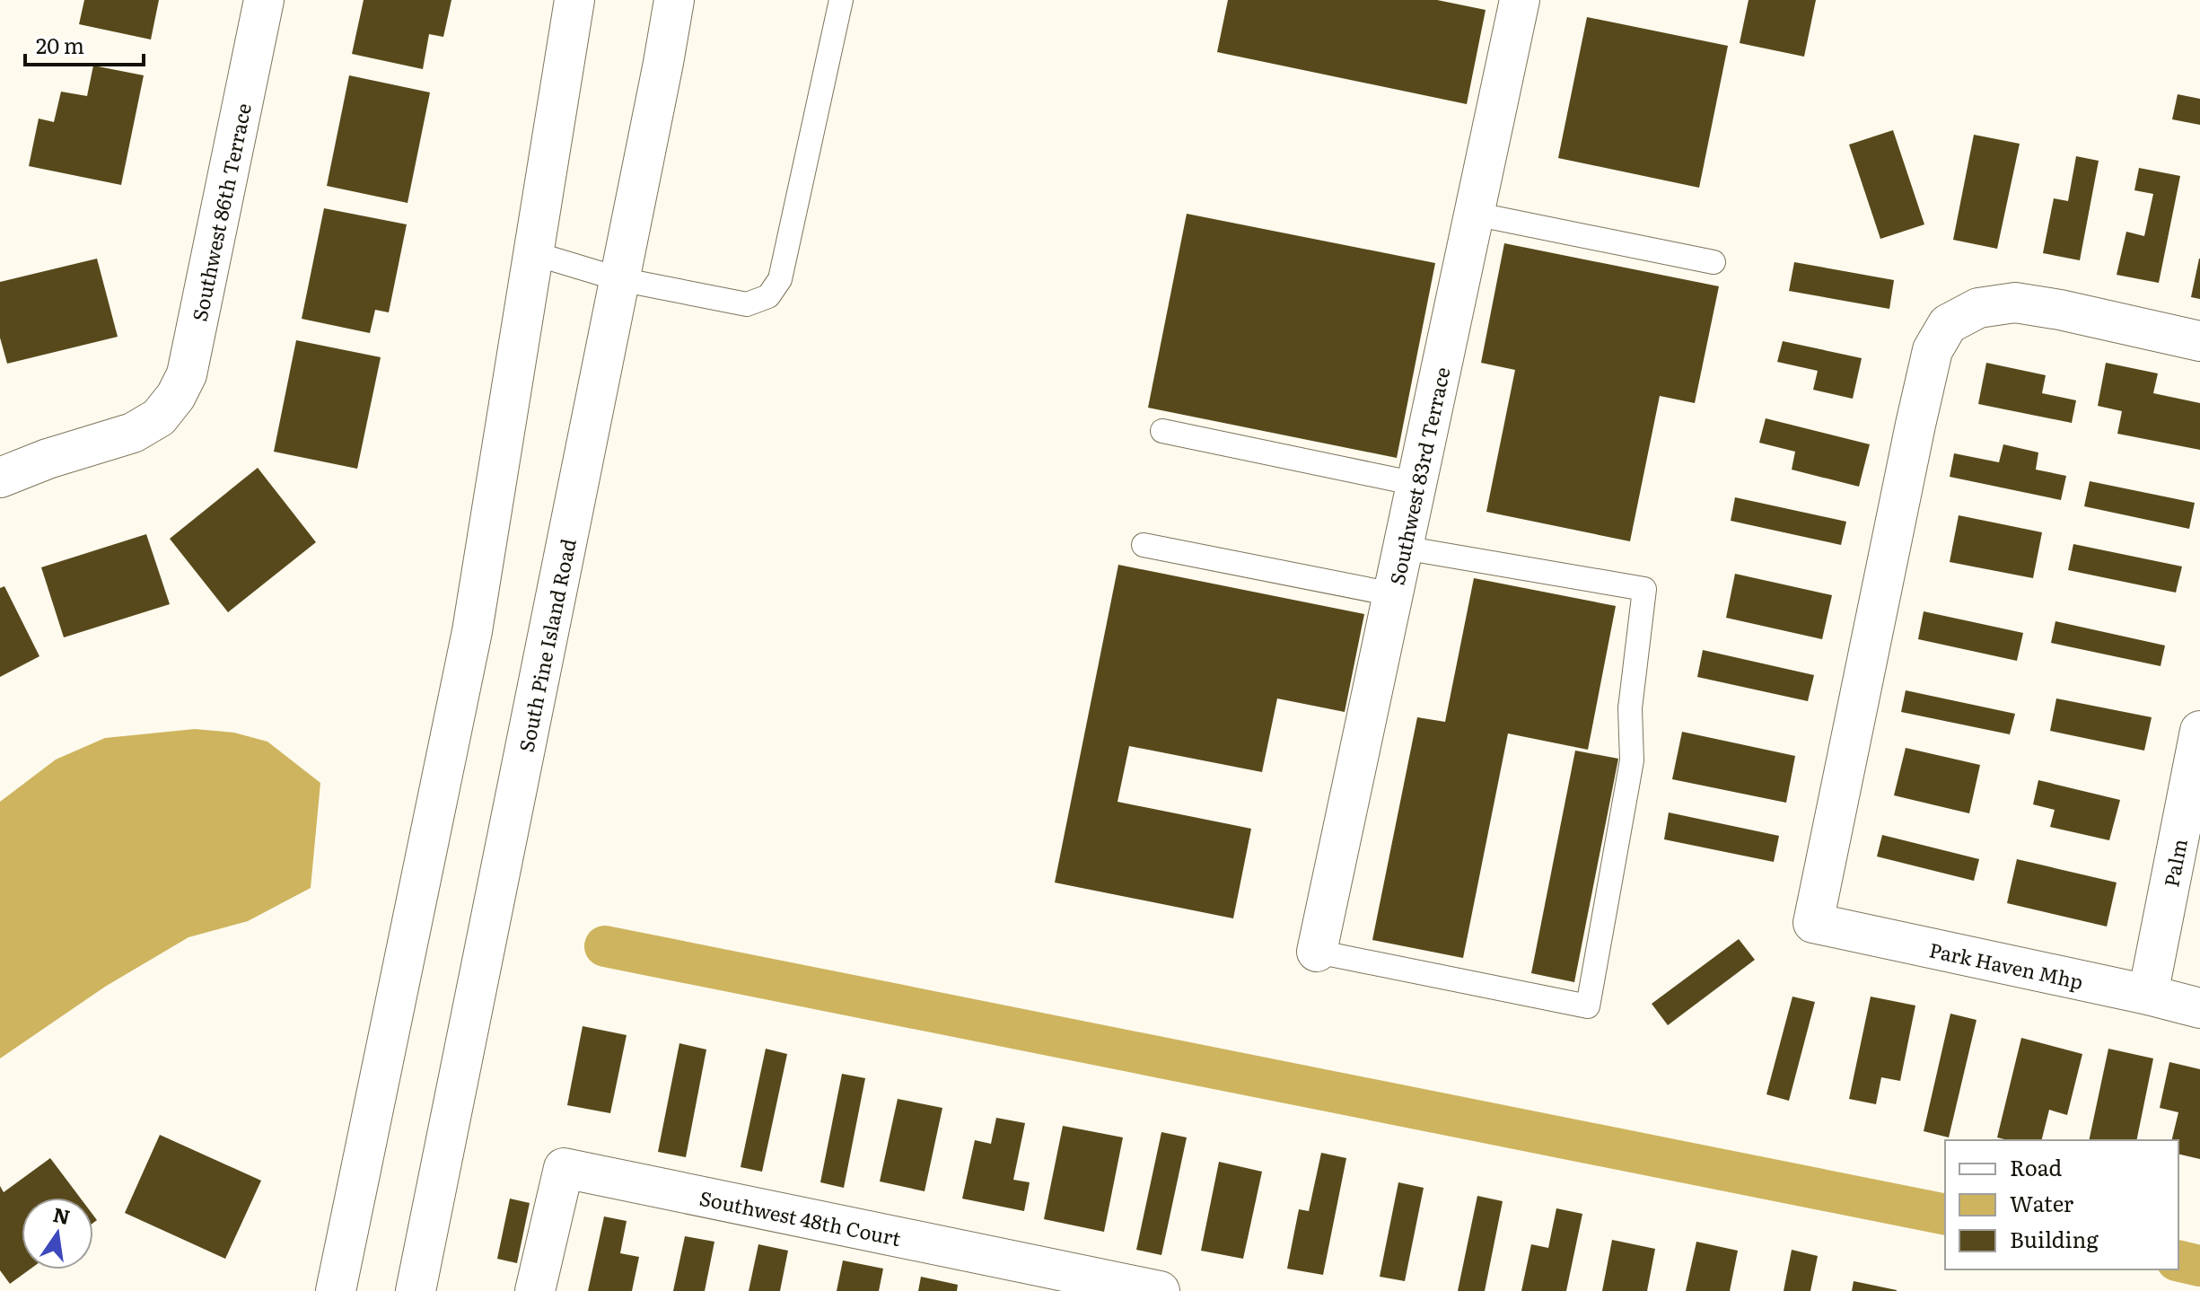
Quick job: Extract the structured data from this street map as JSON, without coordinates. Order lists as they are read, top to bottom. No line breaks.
{"streets":{"street":["Southwest 86th Terrace","Southwest 83rd Terrace","South Pine Island Road","Palm","Park Haven Mhp","Southwest 48th Court"]},"crossings":[["Palm","Park Haven Mhp"]],"legend":["Road","Water","Building"],"scale_bar":"20 m","north":"top"}
